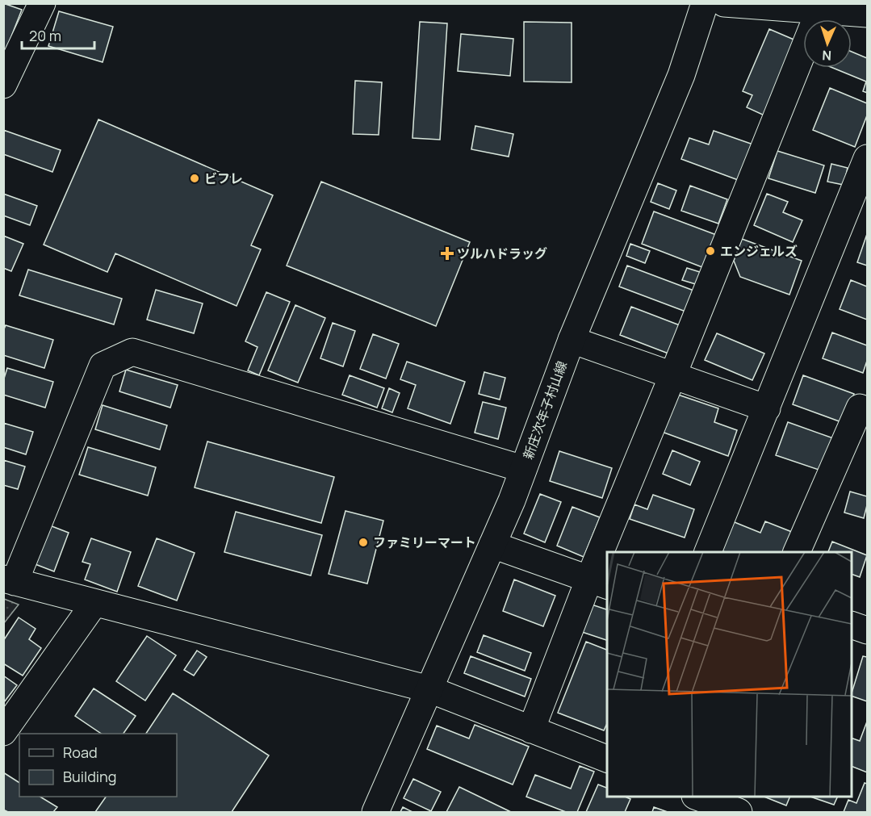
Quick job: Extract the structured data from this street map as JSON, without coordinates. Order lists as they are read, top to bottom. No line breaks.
{"streets":{"street":["新庄次年子村山線"]},"places":{"other":["ビフレ","エンジェルズ","ファミリーマート"],"health":["ツルハドラッグ"]},"legend":["Road","Building"],"scale_bar":"20 m","north":"bottom"}
